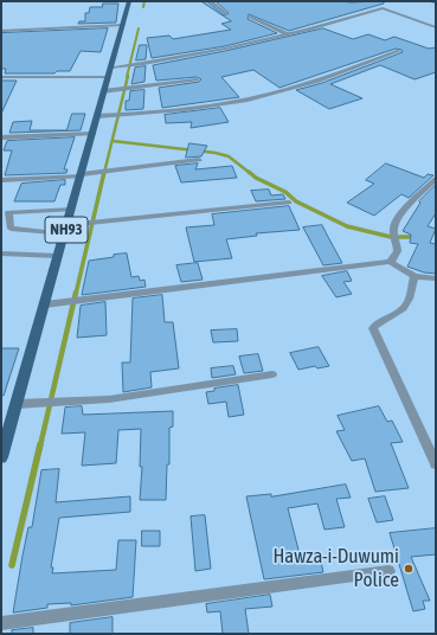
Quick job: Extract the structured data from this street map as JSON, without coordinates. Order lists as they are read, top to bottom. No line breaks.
{"streets":{"main road":["NH93"]},"places":["Hawza-i-Duwumi Police"]}
